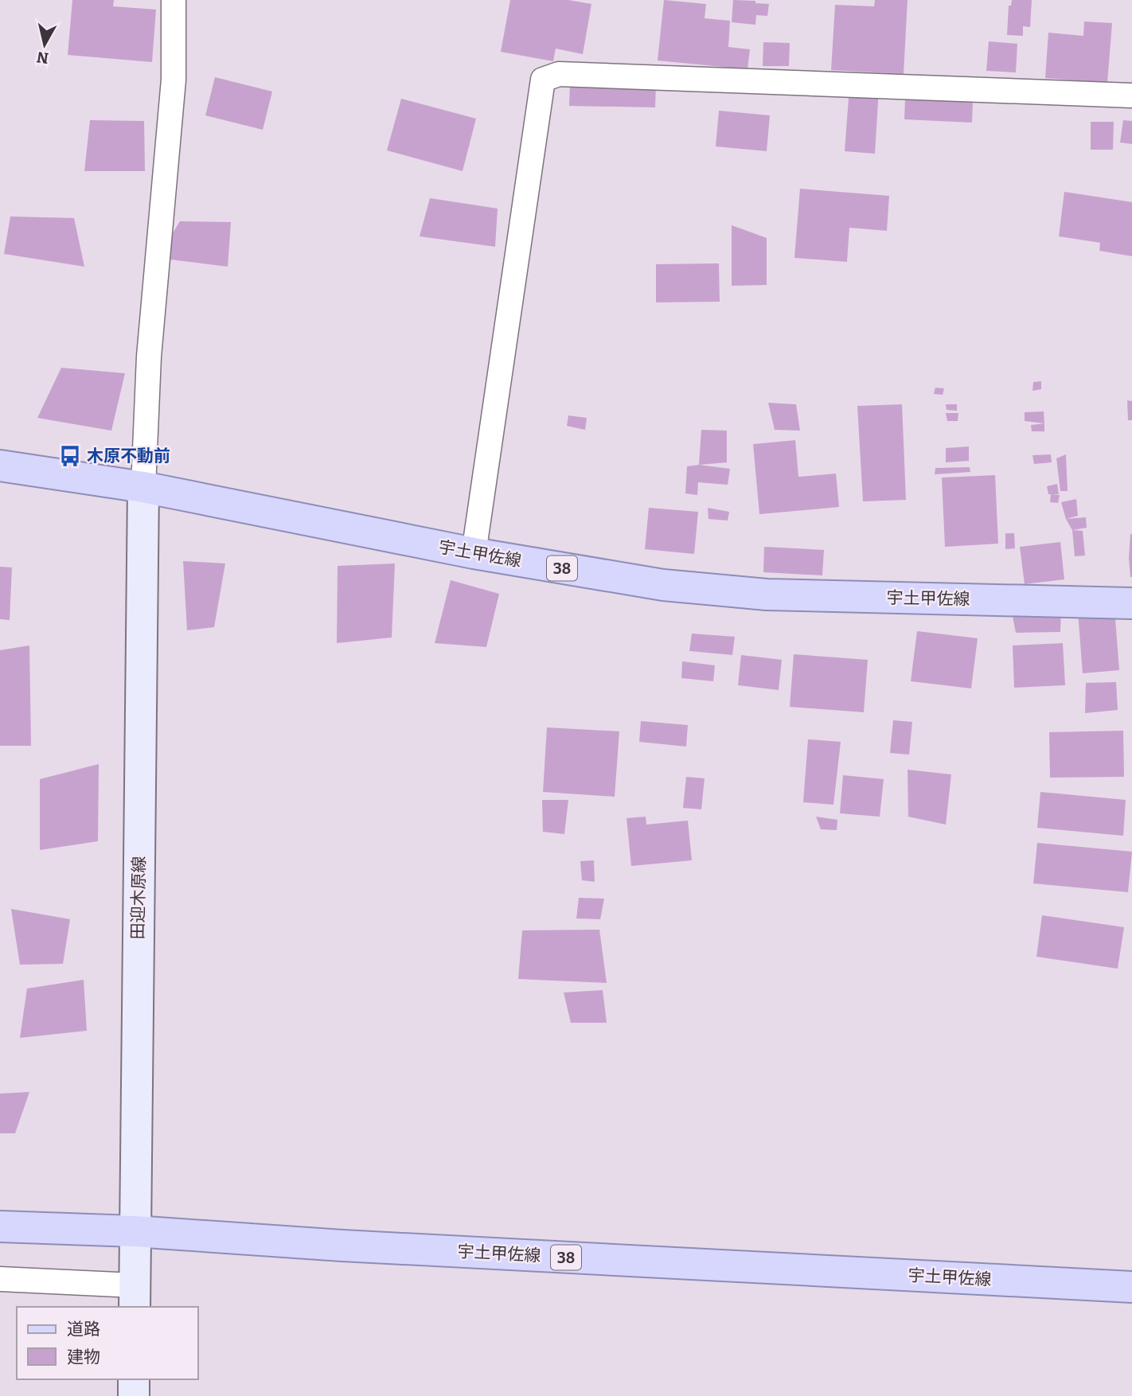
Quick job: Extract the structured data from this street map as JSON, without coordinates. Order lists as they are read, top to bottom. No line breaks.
{"streets":{"main road":["宇土甲佐線","38","田迎木原線"]},"crossings":[["宇土甲佐線","田迎木原線"]],"places":{"bus stop":["木原不動前"]},"legend":["道路","建物"],"north":"bottom"}
